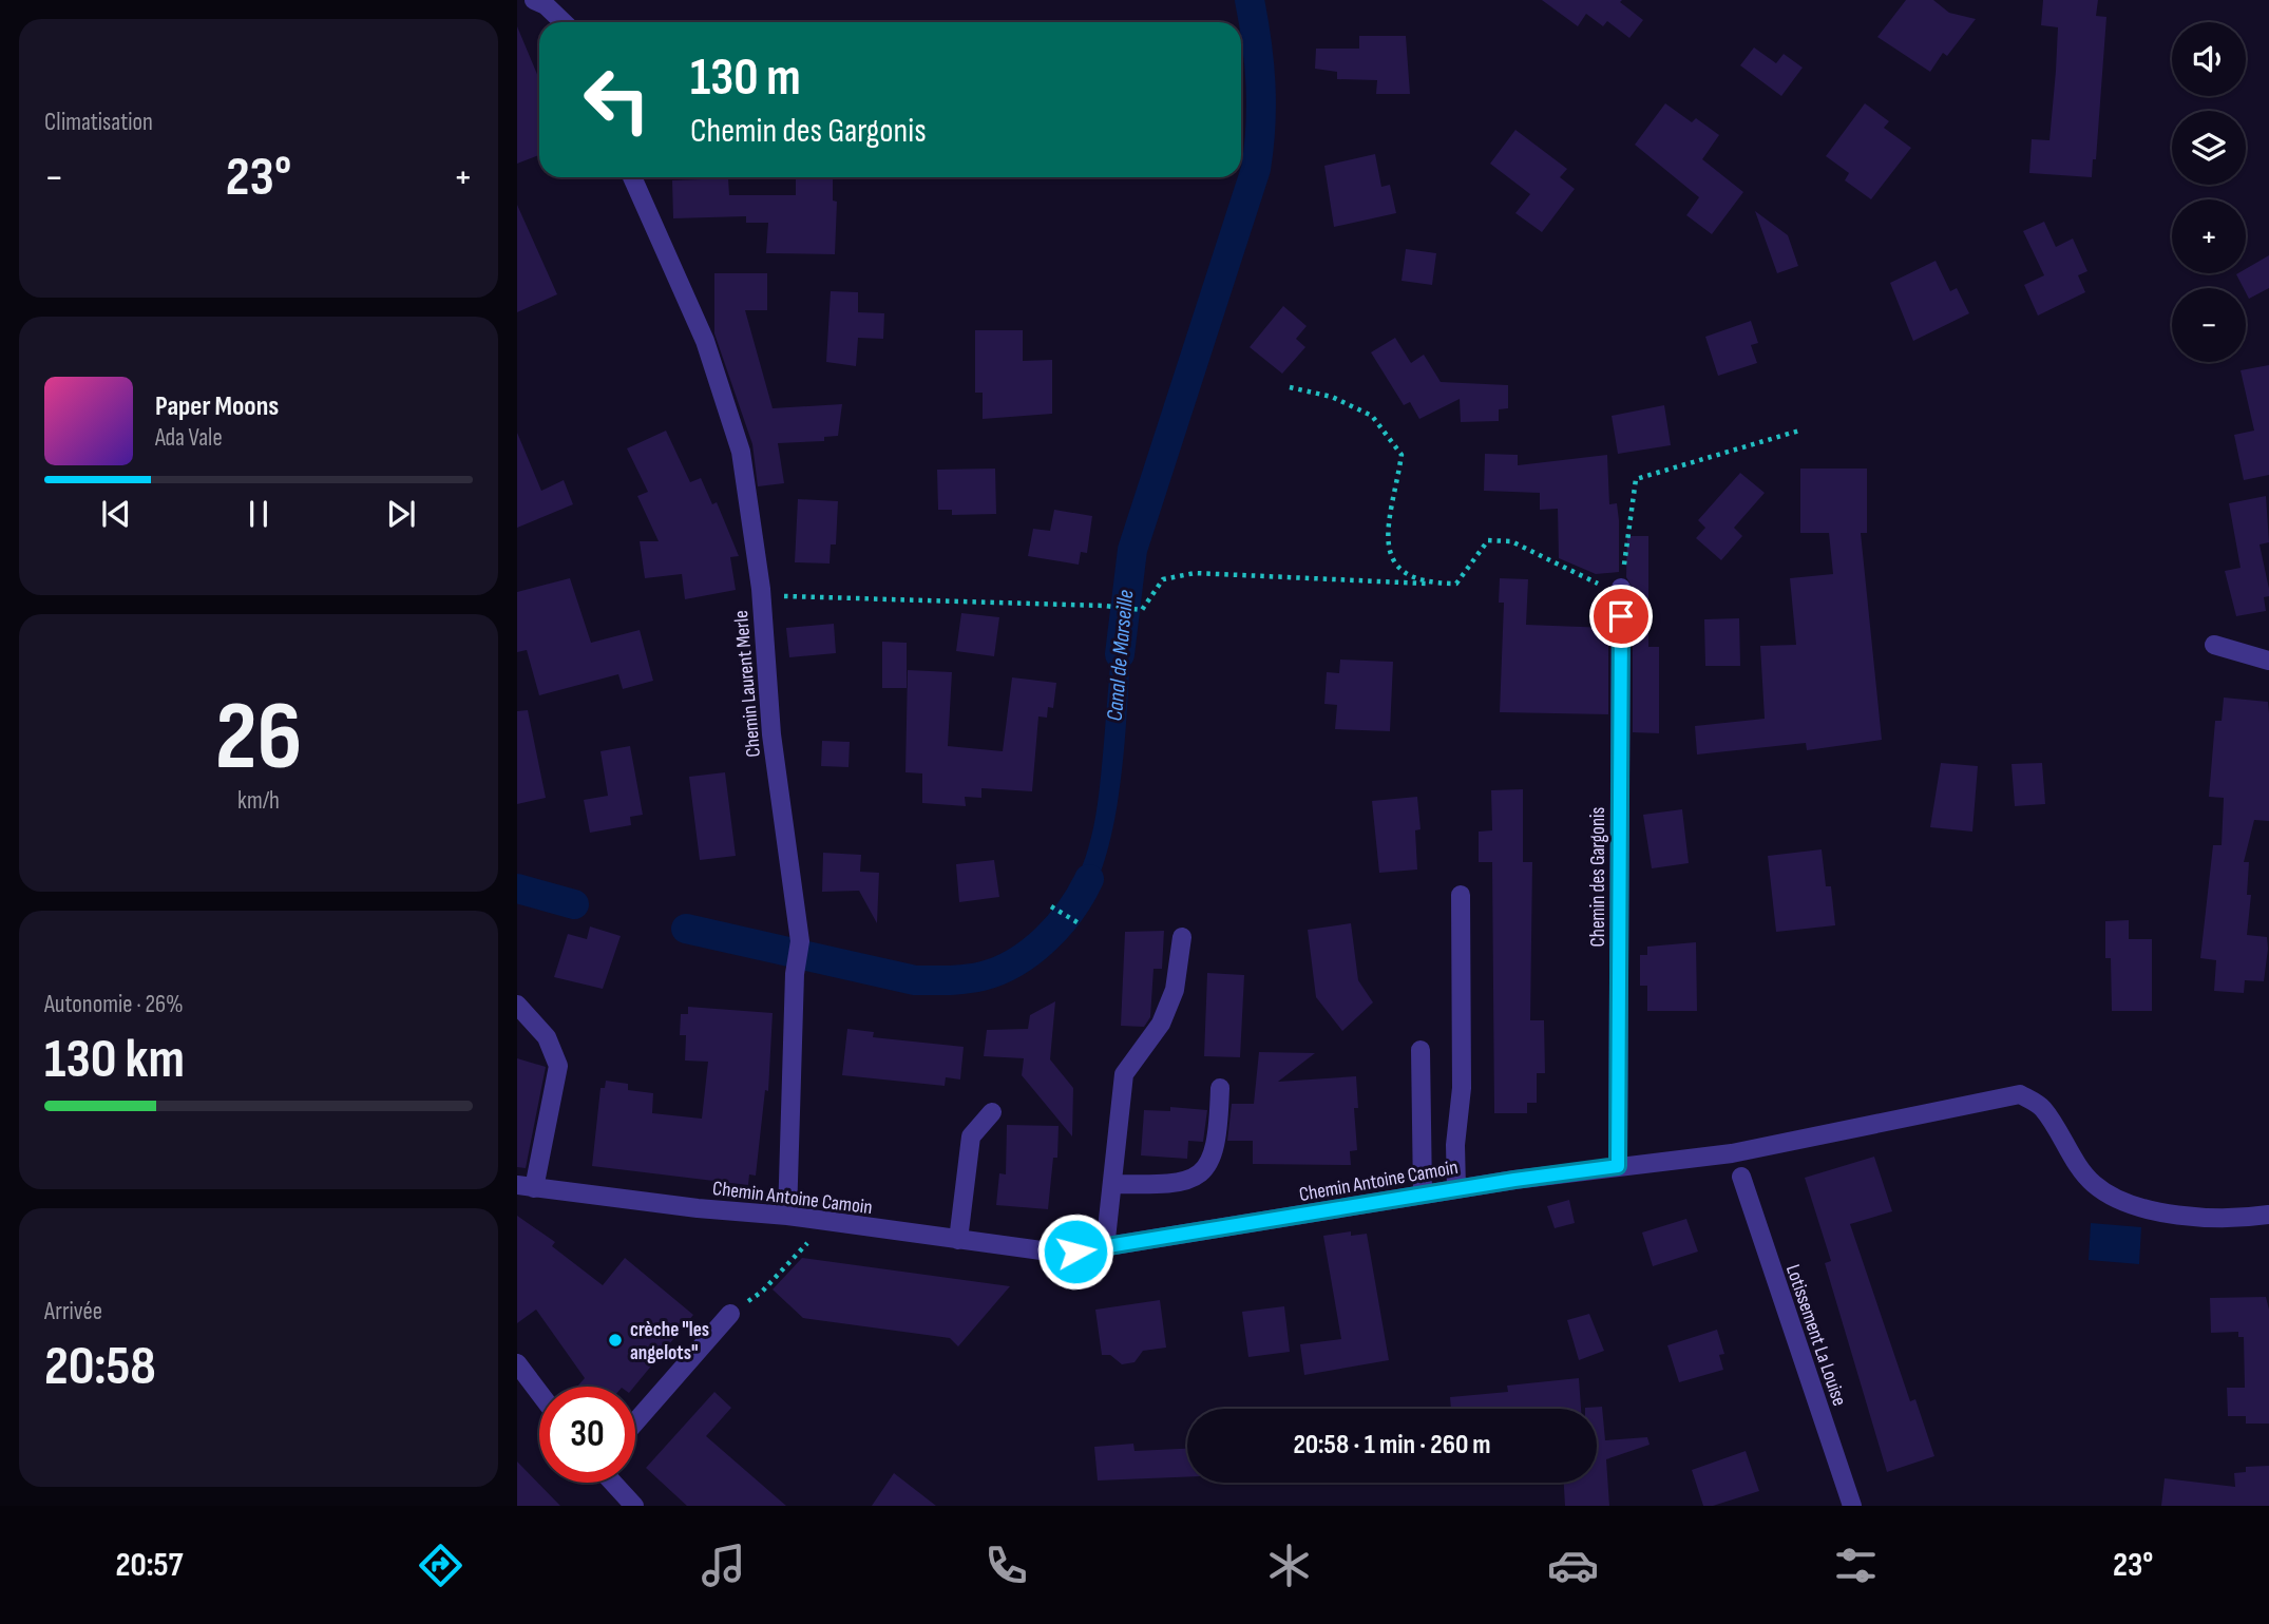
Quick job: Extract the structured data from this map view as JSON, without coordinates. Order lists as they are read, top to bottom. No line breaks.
{"streets":{"street":["Chemin Laurent Merle","Chemin des Gargonis","Chemin Antoine Camoin","Lotissement La Louise"]},"crossings":[["Chemin Laurent Merle","Chemin Antoine Camoin"],["Chemin des Gargonis","Chemin Antoine Camoin"]],"water":["Canal de Marseille"],"places":["crèche \"les angelots\""],"page":{"tile":["Climatisation",["26","km/h"],["Autonomie · 26%","130 km"],["Arrivée","20:58"]],"map_buttons":["+","−"],"turn":["130 m","Chemin des Gargonis"],"heat":["−","23°","+"],"song":["Paper Moons","Ada Vale"],"limit":"30","trip":"20:58 · 1 min · 260 m","tabs":["20:57","23°"]}}
